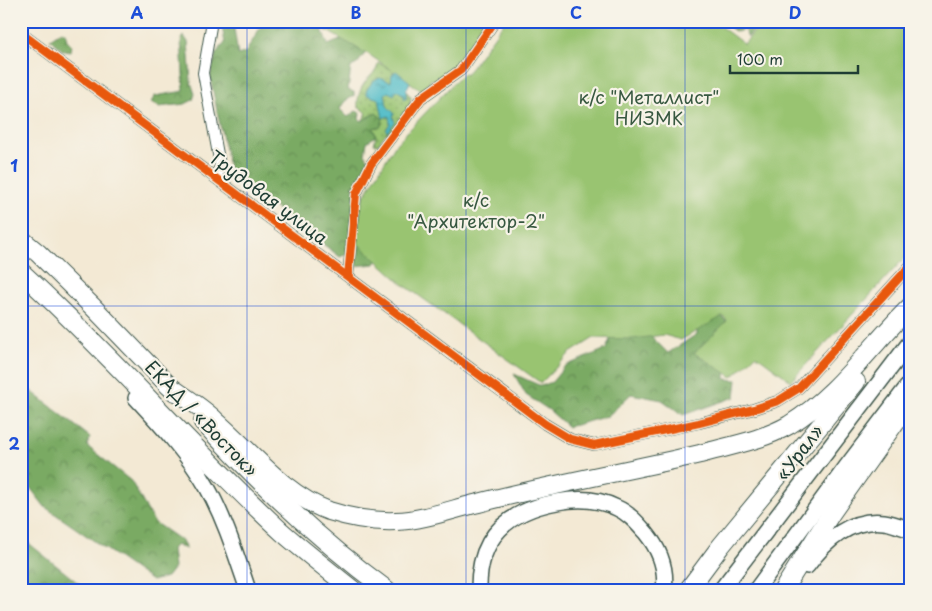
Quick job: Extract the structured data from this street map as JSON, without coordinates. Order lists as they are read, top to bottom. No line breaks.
{"streets":{"highway":["ЕКАД / «Восток»"],"main road":["«Урал»"],"street":["Трудовая улица"]},"parks":["к/с \"Металлист\" НИЗМК","к/с \"Архитектор-2\""],"scale_bar":"100 m","grid":{"columns":["A","B","C","D"],"rows":["1","2"]}}
